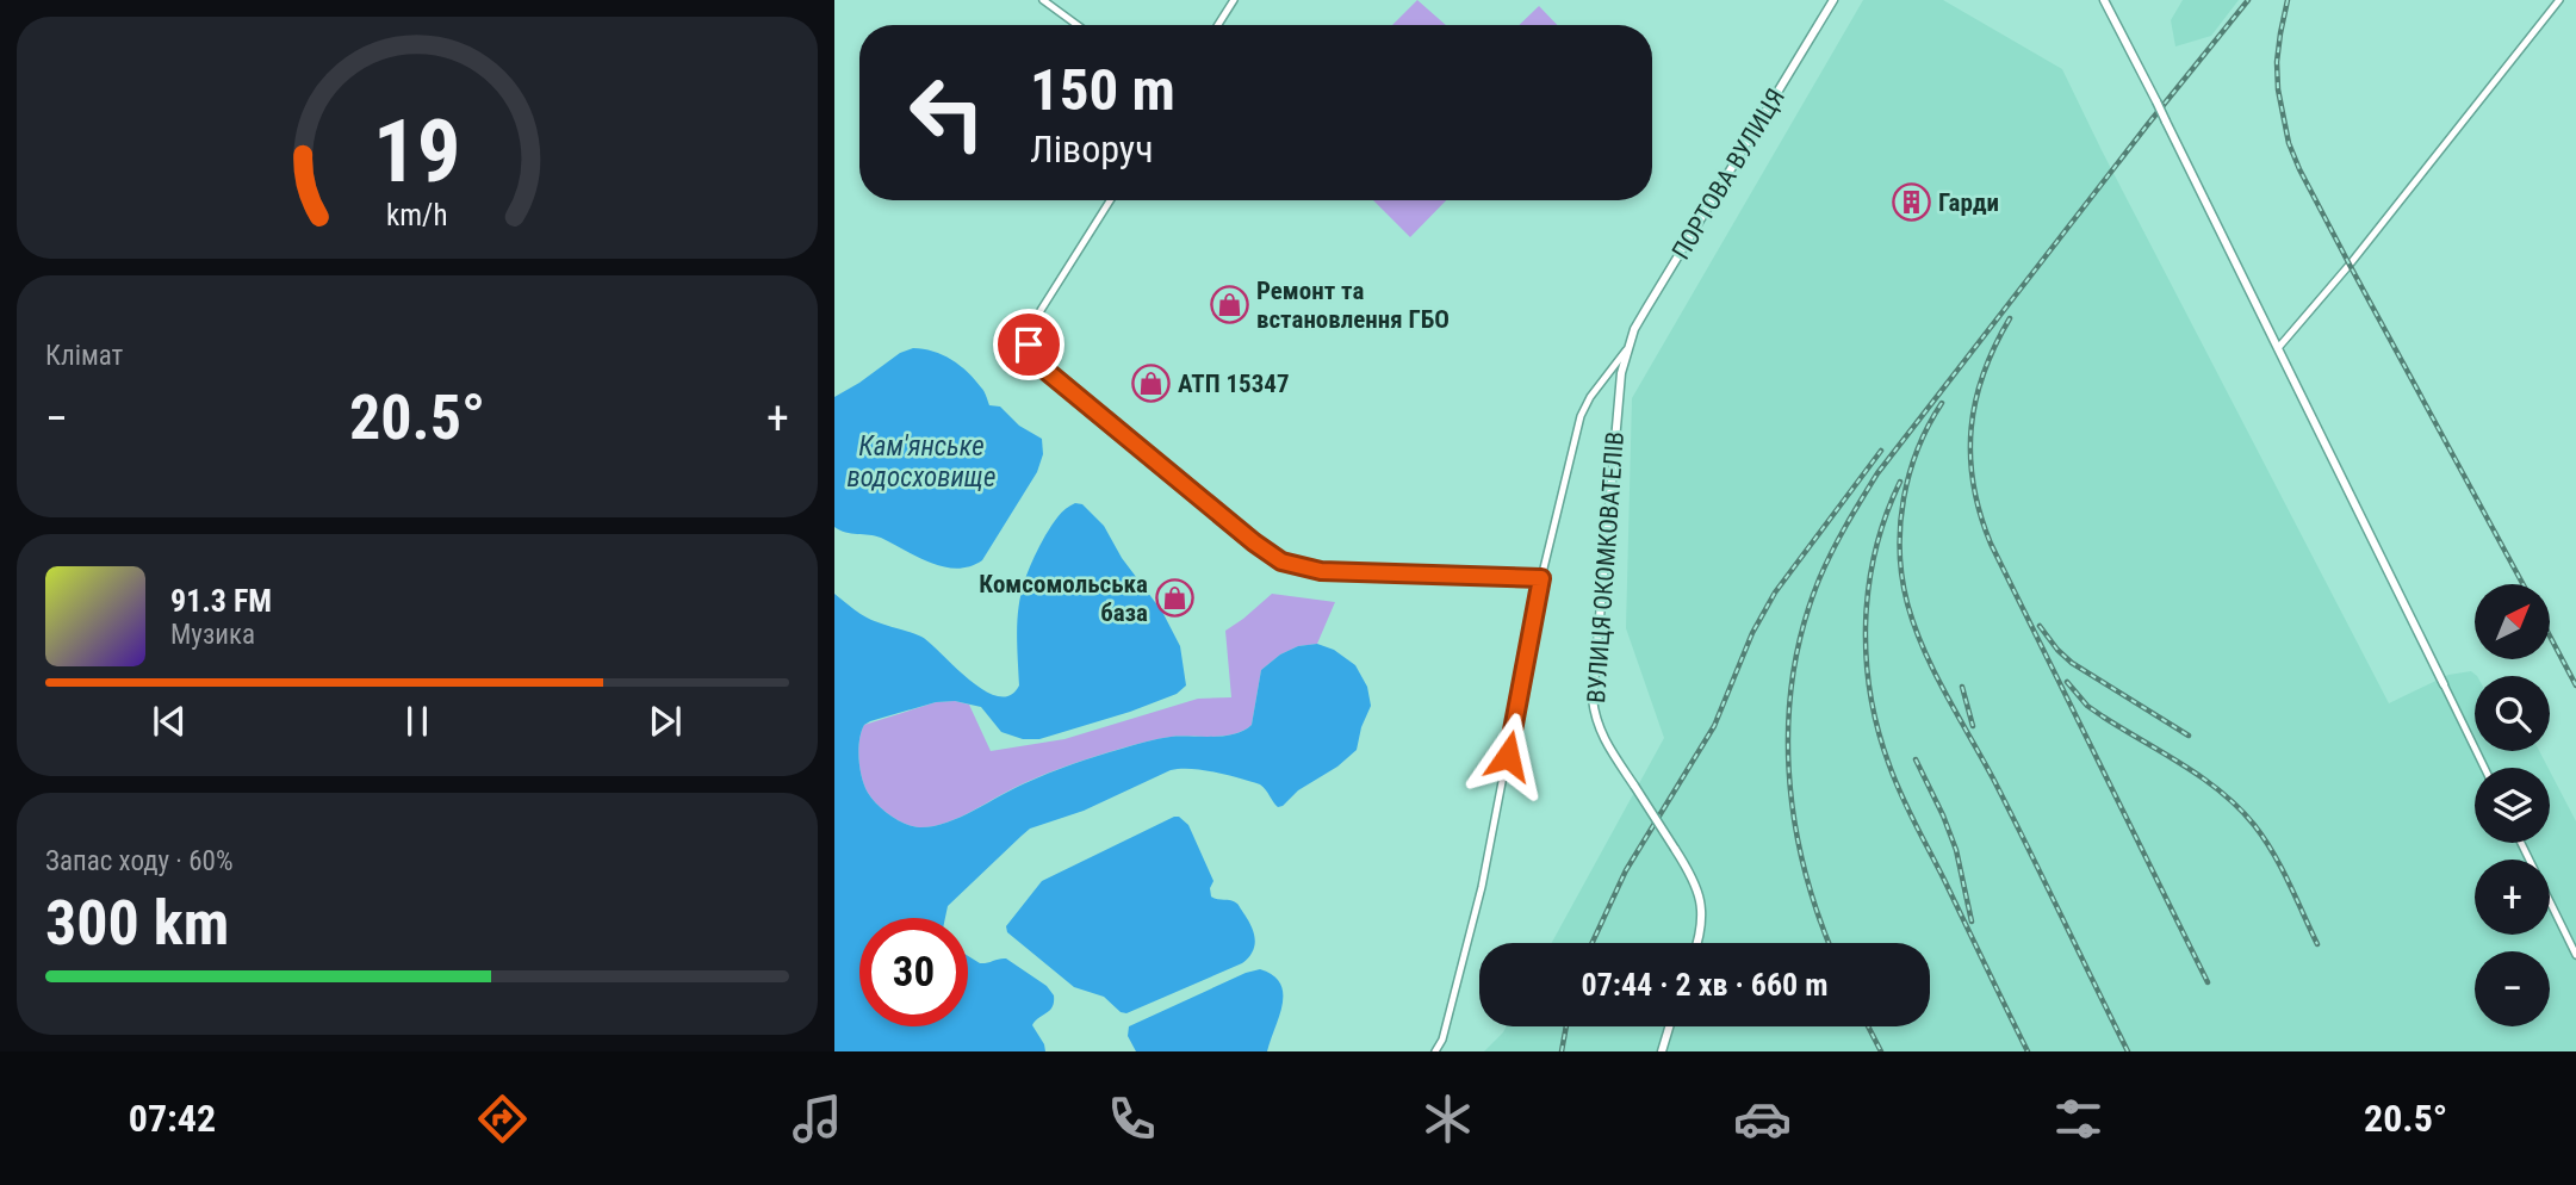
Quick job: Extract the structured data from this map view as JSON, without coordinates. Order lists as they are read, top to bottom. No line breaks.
{"streets":{"street":["ПОРТОВА ВУЛИЦЯ","ВУЛИЦЯ ОКОМКОВАТЕЛІВ"]},"crossings":[["ПОРТОВА ВУЛИЦЯ","ВУЛИЦЯ ОКОМКОВАТЕЛІВ"]],"water":["Кам'янське водосховище"],"places":{"building":["Гарди"],"shop":["Ремонт та встановлення ГБО","АТП 15347","Комсомольська база"]},"north":"top right","page":{"turn":["150 m","Ліворуч"],"tile":["Клімат",["Запас ходу · 60%","300 km"]],"heat":["−","20.5°","+"],"song":["91.3 FM","Музика"],"map_buttons":["+","−"],"limit":"30","trip":"07:44 · 2 хв · 660 m","tabs":["07:42","20.5°"],"gauge":["19","km/h"]}}
